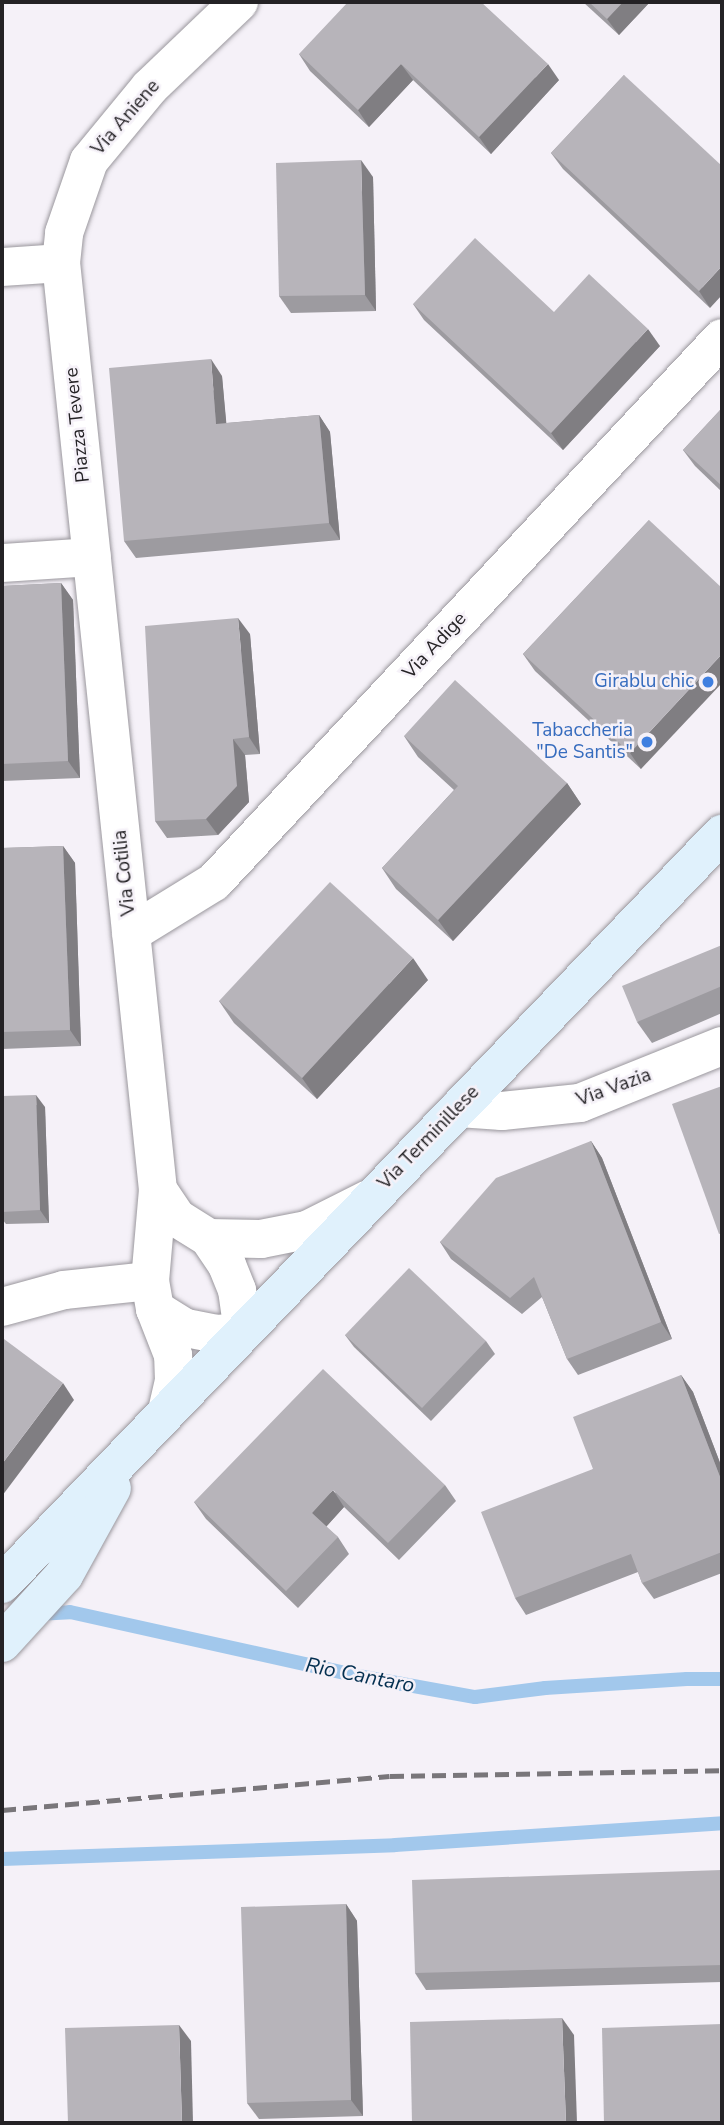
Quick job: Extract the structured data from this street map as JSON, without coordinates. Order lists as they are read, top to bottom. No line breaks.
{"streets":{"main road":["Via Terminillese"],"street":["Via Aniene","Piazza Tevere","Via Adige","Via Cotilia","Via Vazia"]},"crossings":[["Via Aniene","Piazza Tevere"],["Piazza Tevere","Via Cotilia"],["Via Adige","Via Cotilia"],["Via Vazia","Via Terminillese"]],"water":["Rio Cantaro"],"places":["Girablu chic","Tabaccheria \"De Santis\""]}
